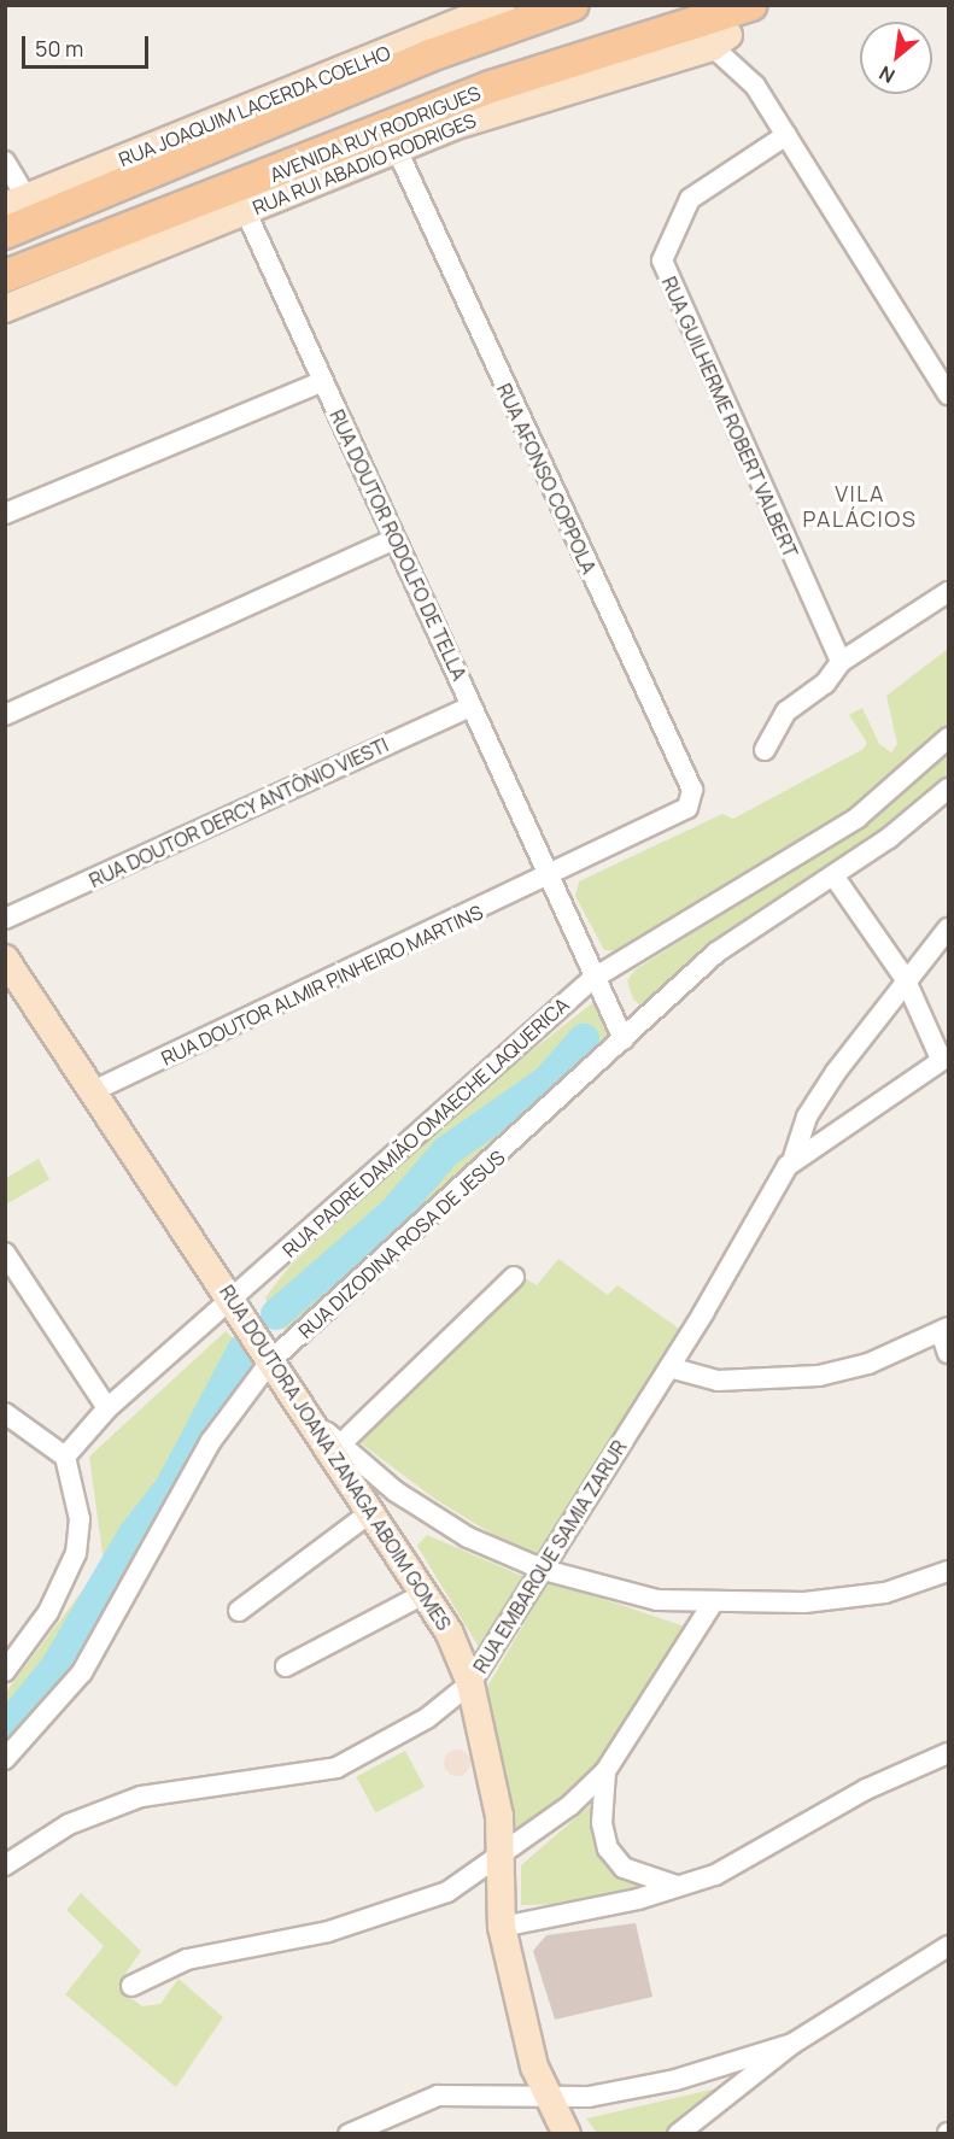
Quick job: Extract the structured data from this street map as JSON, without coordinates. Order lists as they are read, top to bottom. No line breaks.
{"streets":{"main road":["AVENIDA RUY RODRIGUES"],"street":["RUA JOAQUIM LACERDA COELHO","RUA RUI ABADIO RODRIGES","RUA GUILHERME ROBERT VALBERT","RUA AFONSO COPPOLA","RUA DOUTOR RODOLFO DE TELLA","RUA DOUTOR DERCY ANTÔNIO VIESTI","RUA DOUTOR ALMIR PINHEIRO MARTINS","RUA PADRE DAMIÃO OMAECHE LAQUERICA","RUA DIZODINA ROSA DE JESUS","RUA DOUTORA JOANA ZANAGA ABOIM GOMES","RUA EMBARQUE SAMIA ZARUR"]},"crossings":[["AVENIDA RUY RODRIGUES","RUA RUI ABADIO RODRIGES"],["RUA RUI ABADIO RODRIGES","RUA AFONSO COPPOLA"],["RUA RUI ABADIO RODRIGES","RUA DOUTOR RODOLFO DE TELLA"],["RUA AFONSO COPPOLA","RUA DOUTOR RODOLFO DE TELLA"],["RUA AFONSO COPPOLA","RUA DOUTOR ALMIR PINHEIRO MARTINS"],["RUA DOUTOR RODOLFO DE TELLA","RUA DOUTOR DERCY ANTÔNIO VIESTI"],["RUA DOUTOR RODOLFO DE TELLA","RUA DOUTOR ALMIR PINHEIRO MARTINS"],["RUA DOUTOR ALMIR PINHEIRO MARTINS","RUA DOUTORA JOANA ZANAGA ABOIM GOMES"],["RUA PADRE DAMIÃO OMAECHE LAQUERICA","RUA DOUTORA JOANA ZANAGA ABOIM GOMES"],["RUA DIZODINA ROSA DE JESUS","RUA DOUTORA JOANA ZANAGA ABOIM GOMES"],["RUA DOUTORA JOANA ZANAGA ABOIM GOMES","RUA EMBARQUE SAMIA ZARUR"]],"districts":["VILA PALÁCIOS"],"scale_bar":"50 m","north":"bottom left"}
